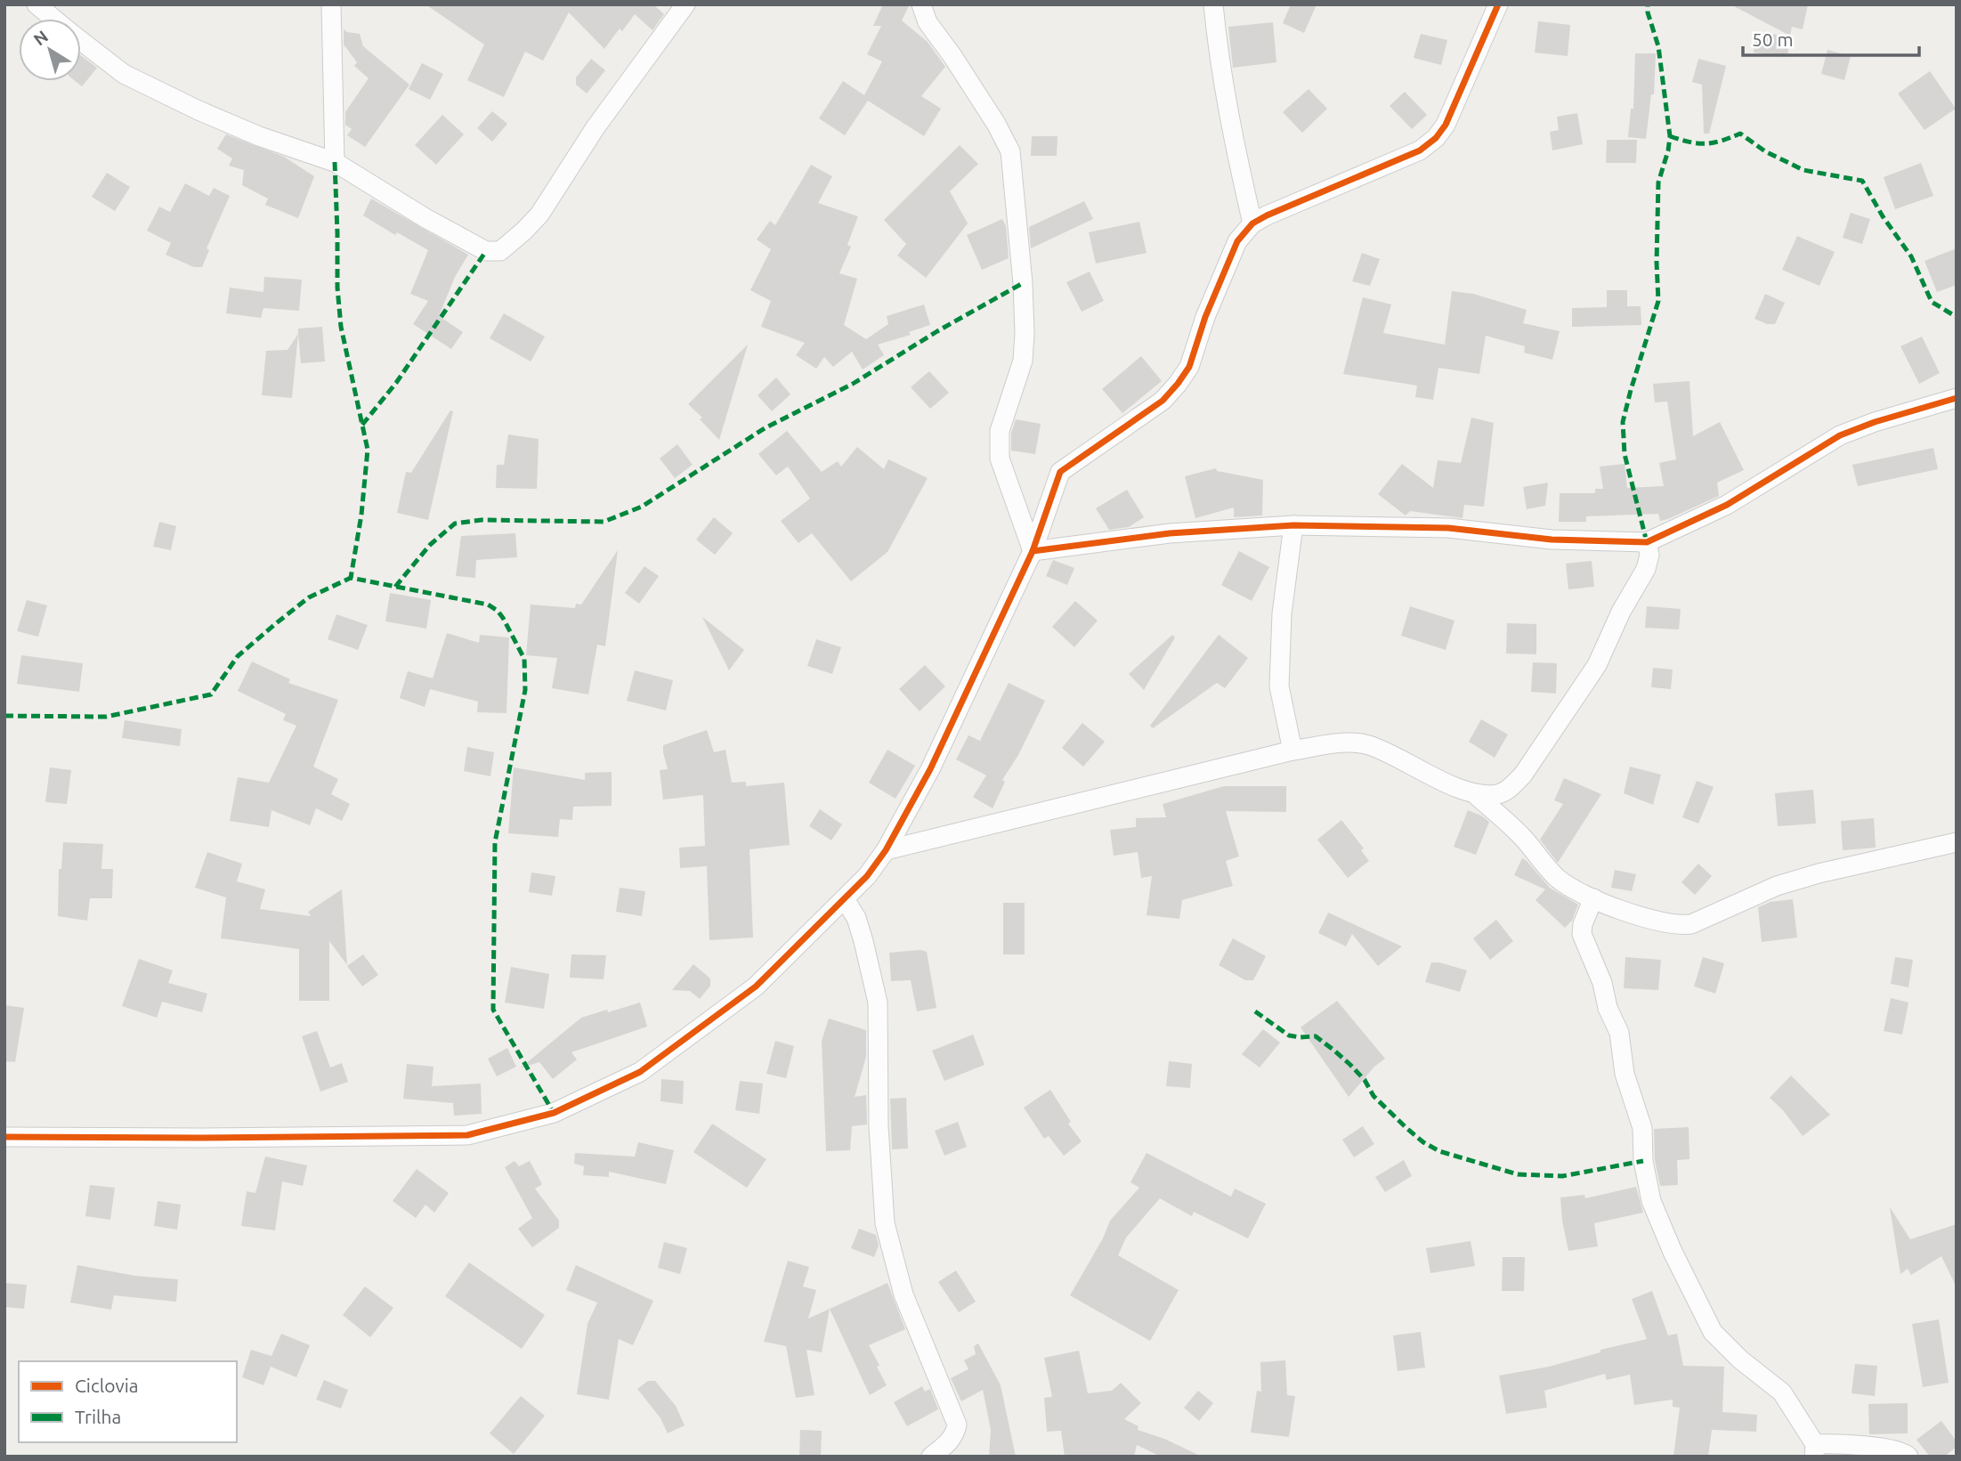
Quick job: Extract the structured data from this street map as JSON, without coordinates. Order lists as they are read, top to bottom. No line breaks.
{"legend":["Ciclovia","Trilha"],"scale_bar":"50 m","north":"top left"}
